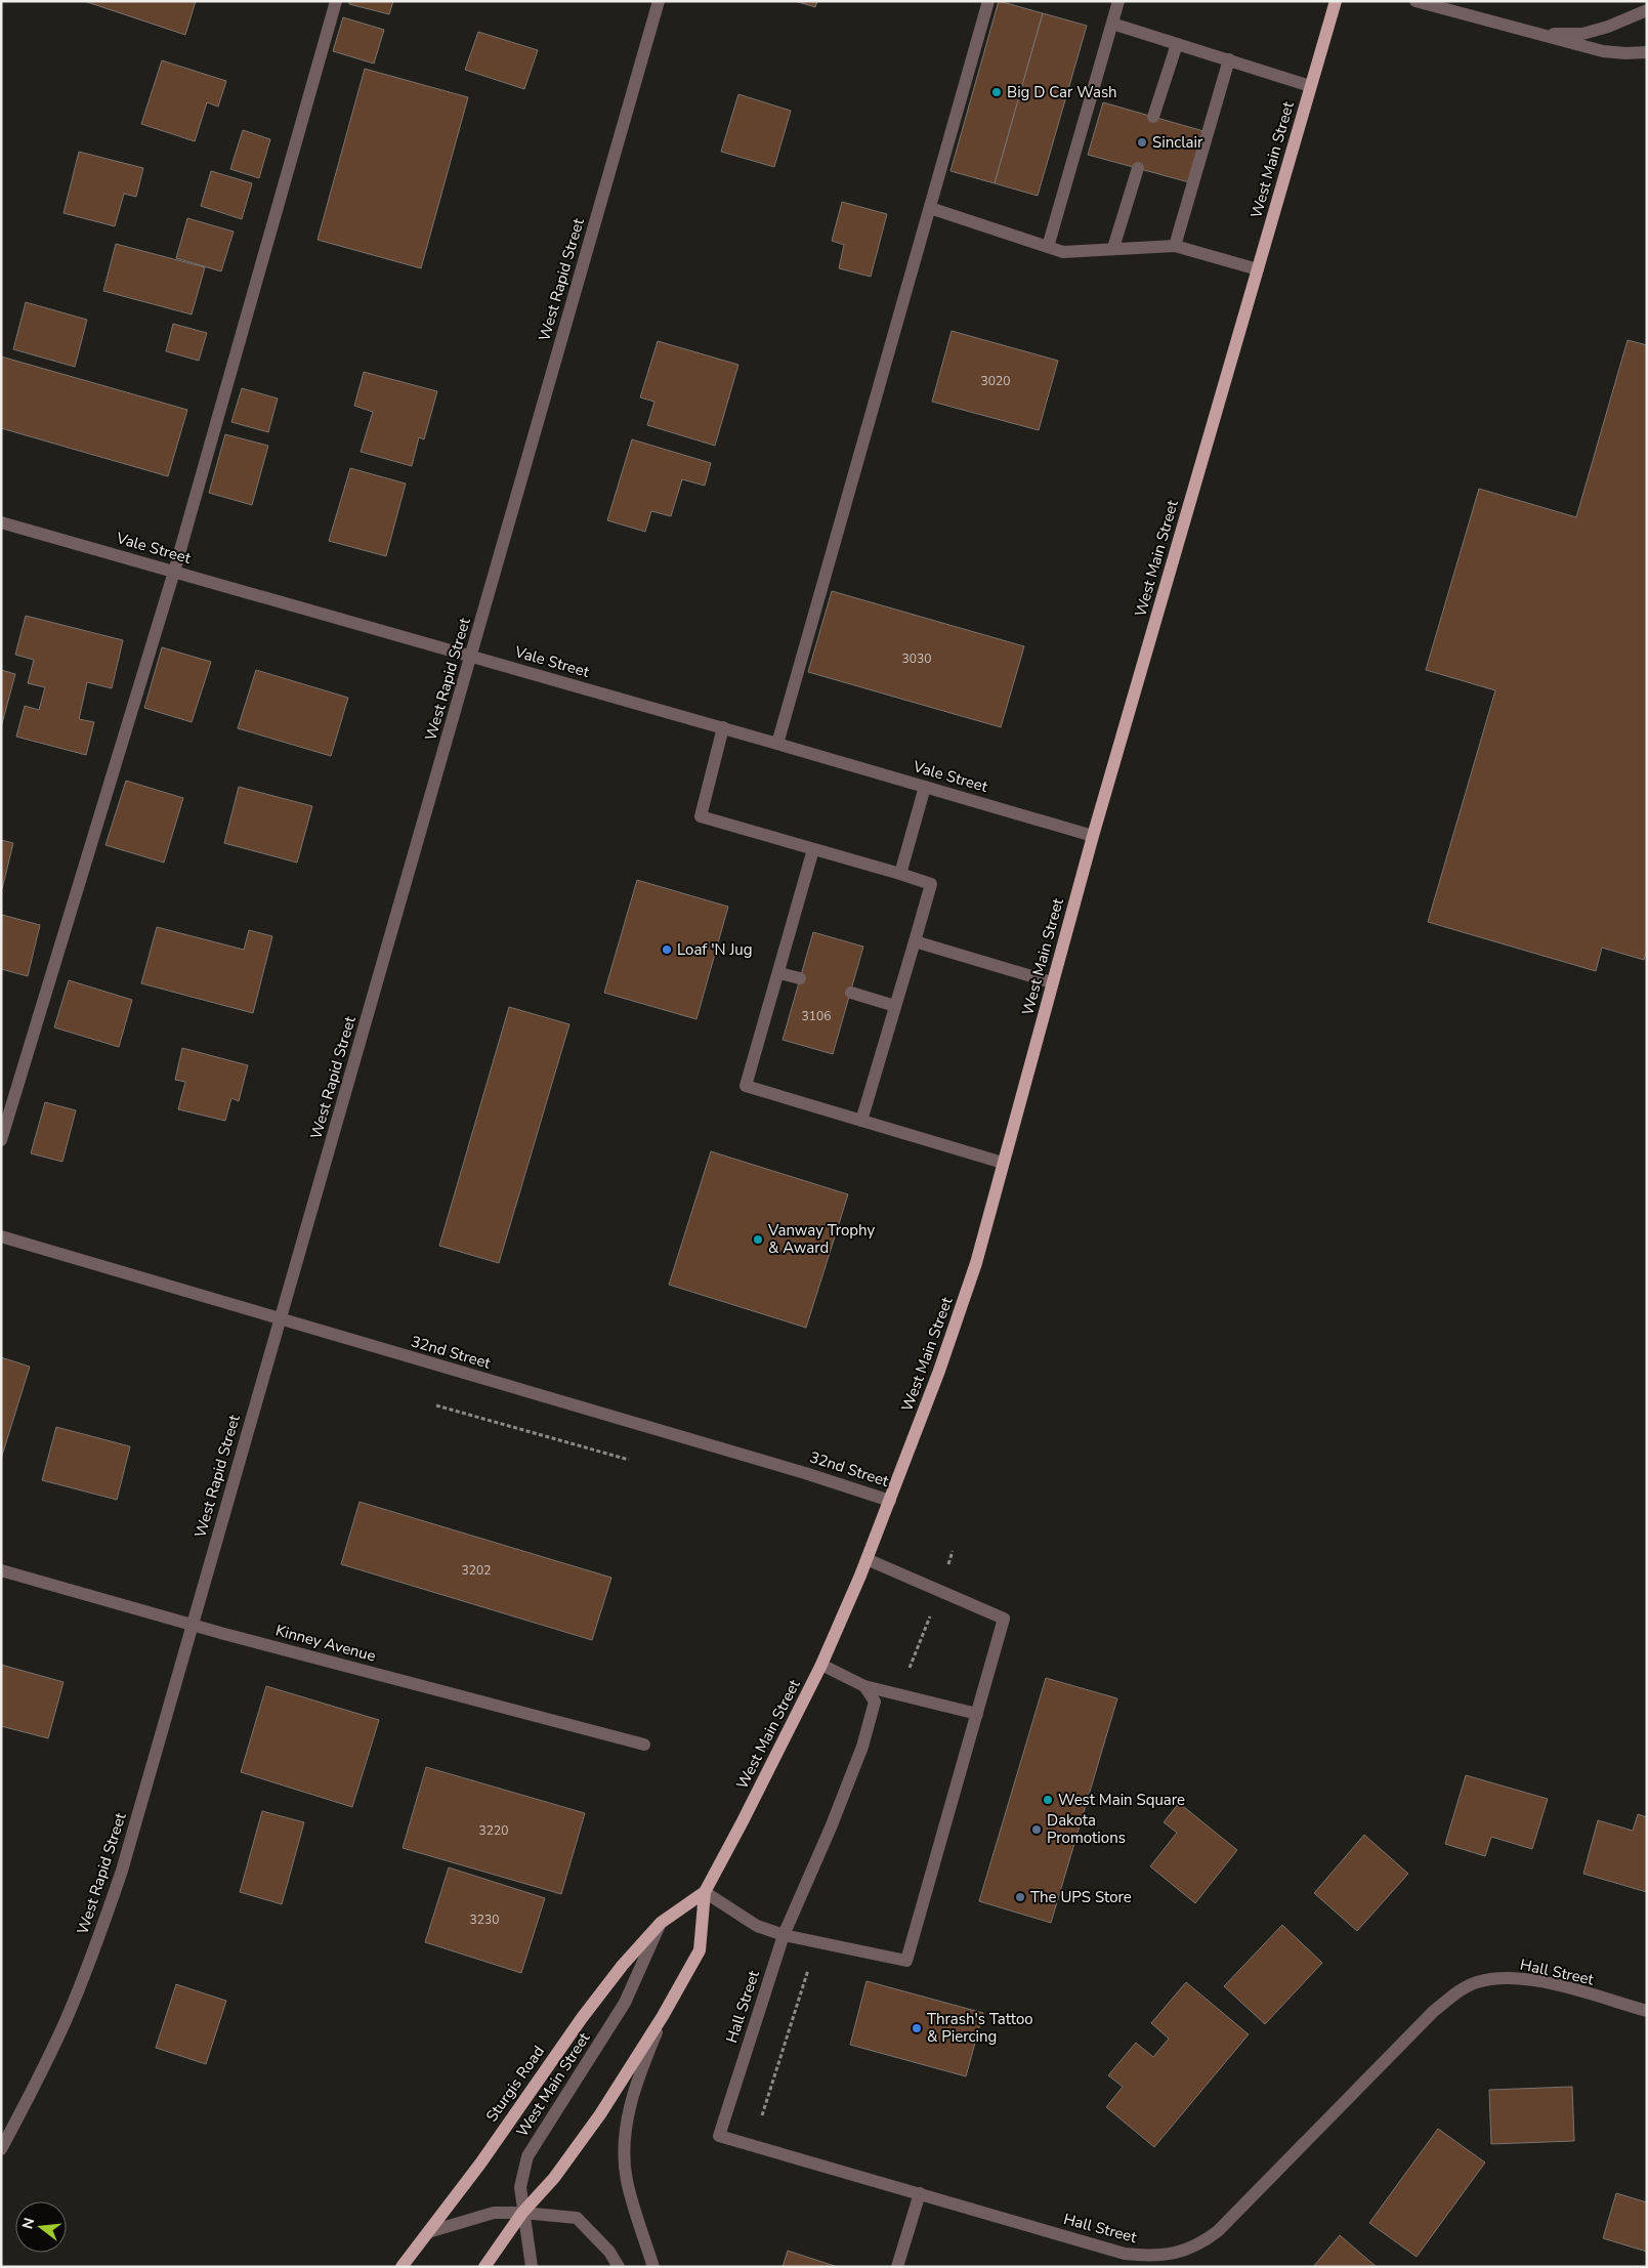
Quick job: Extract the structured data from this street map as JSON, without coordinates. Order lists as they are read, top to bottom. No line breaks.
{"streets":{"main road":["West Main Street","Sturgis Road"],"street":["West Rapid Street","Vale Street","32nd Street","Kinney Avenue","Hall Street"]},"crossings":[["West Main Street","Vale Street"],["West Main Street","32nd Street"],["West Main Street","Sturgis Road"],["West Rapid Street","Vale Street"],["West Rapid Street","32nd Street"],["West Rapid Street","Kinney Avenue"]],"places":["Big D Car Wash","Sinclair","Loaf 'N Jug","Vanway Trophy & Award","West Main Square","Dakota Promotions","The UPS Store","Thrash's Tattoo & Piercing"],"house_numbers":["3020","3030","3106","3202","3220","3230"],"north":"left"}
